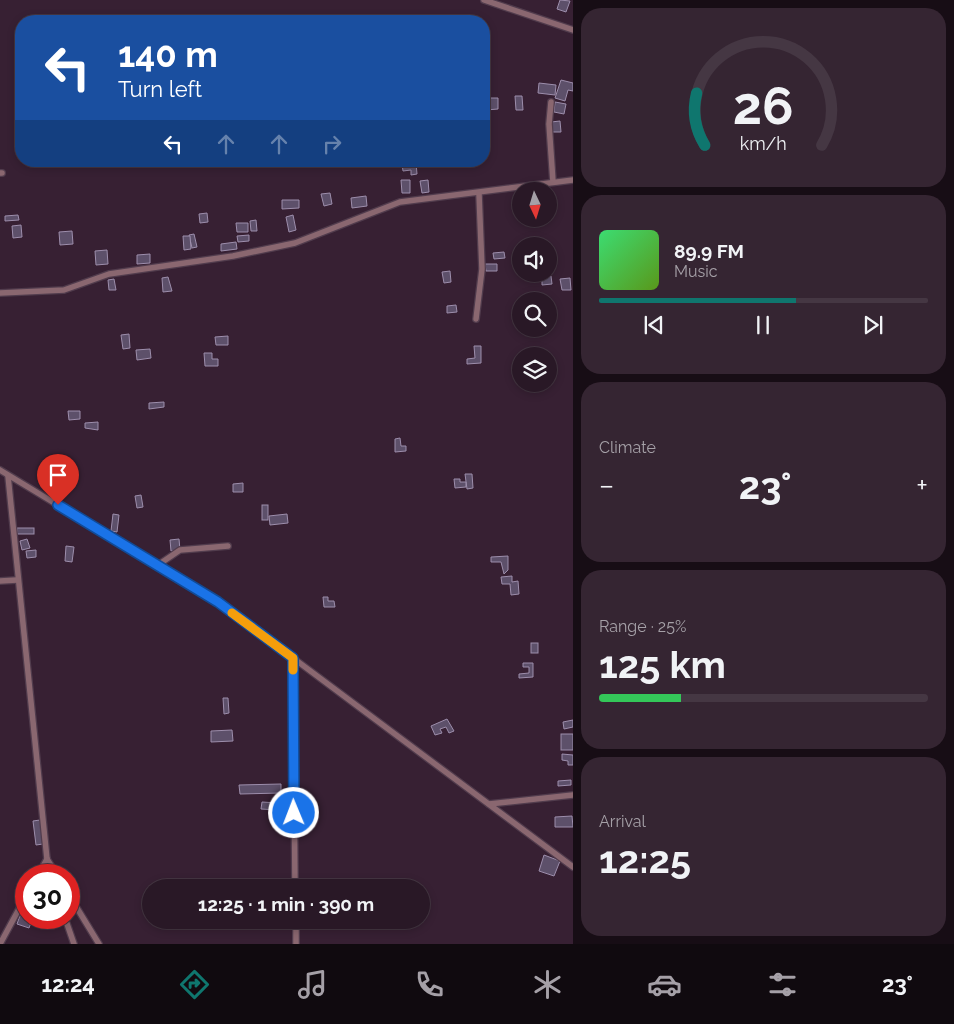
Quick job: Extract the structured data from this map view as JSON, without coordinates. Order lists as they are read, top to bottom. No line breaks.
{"north":"bottom","page":{"turn":["140 m","Turn left"],"song":["89.9 FM","Music"],"tile":["Climate",["Range · 25%","125 km"],["Arrival","12:25"]],"heat":["−","23°","+"],"limit":"30","trip":"12:25 · 1 min · 390 m","tabs":["12:24","23°"],"gauge":["26","km/h"]}}
